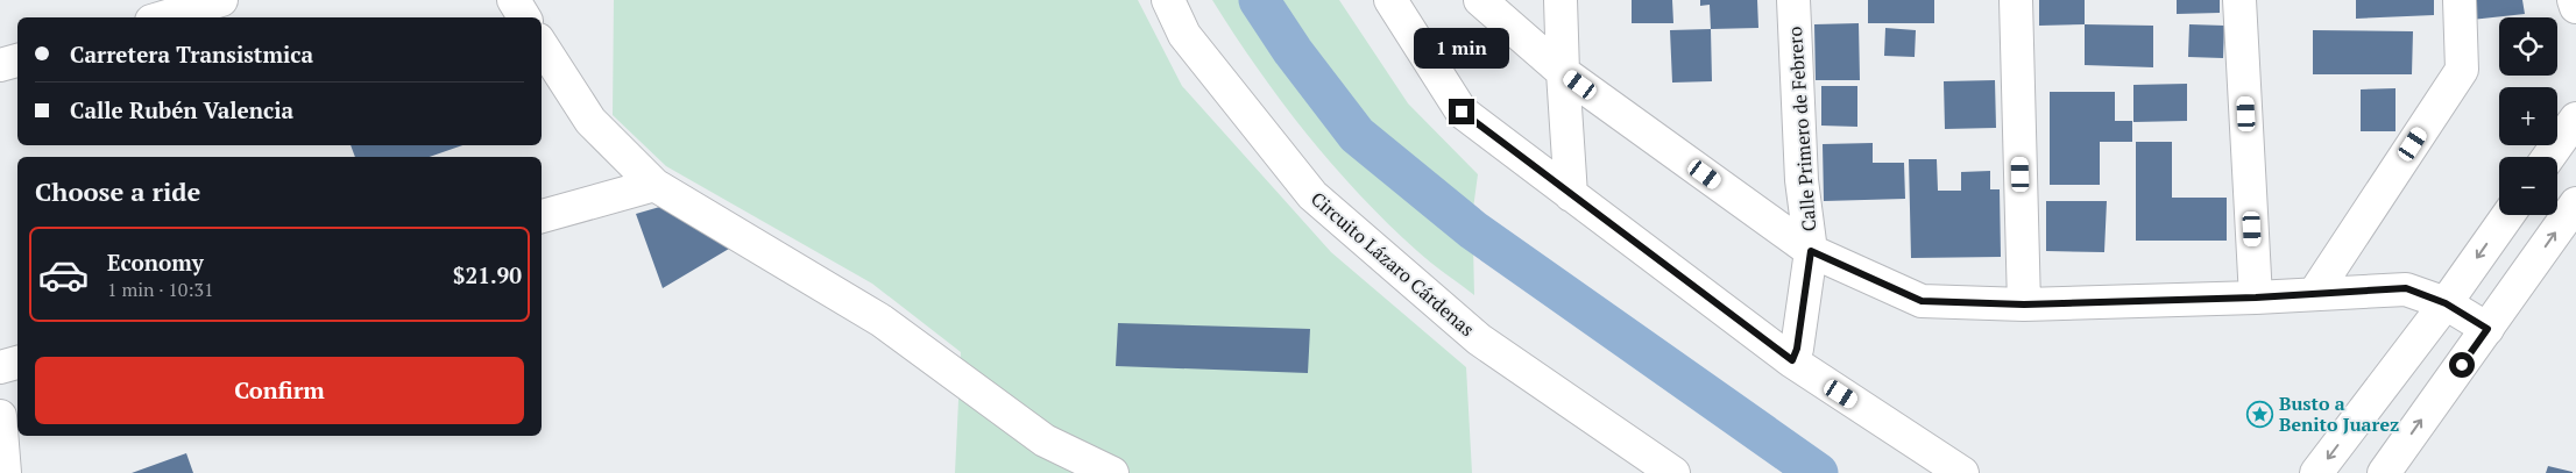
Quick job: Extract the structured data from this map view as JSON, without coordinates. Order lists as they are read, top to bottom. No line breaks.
{"streets":{"street":["Calle Primero de Febrero","Circuito Lázaro Cárdenas"]},"places":{"place":["Busto a Benito Juarez"]},"page":{"map_buttons":["+","−"],"banner":["Carretera Transistmica","Calle Rubén Valencia"],"bubble":"1 min","heading":"Choose a ride","list":[{"name":"Economy","note":"1 min · 10:31","value":"$21.90"}],"buttons":"Confirm"}}
